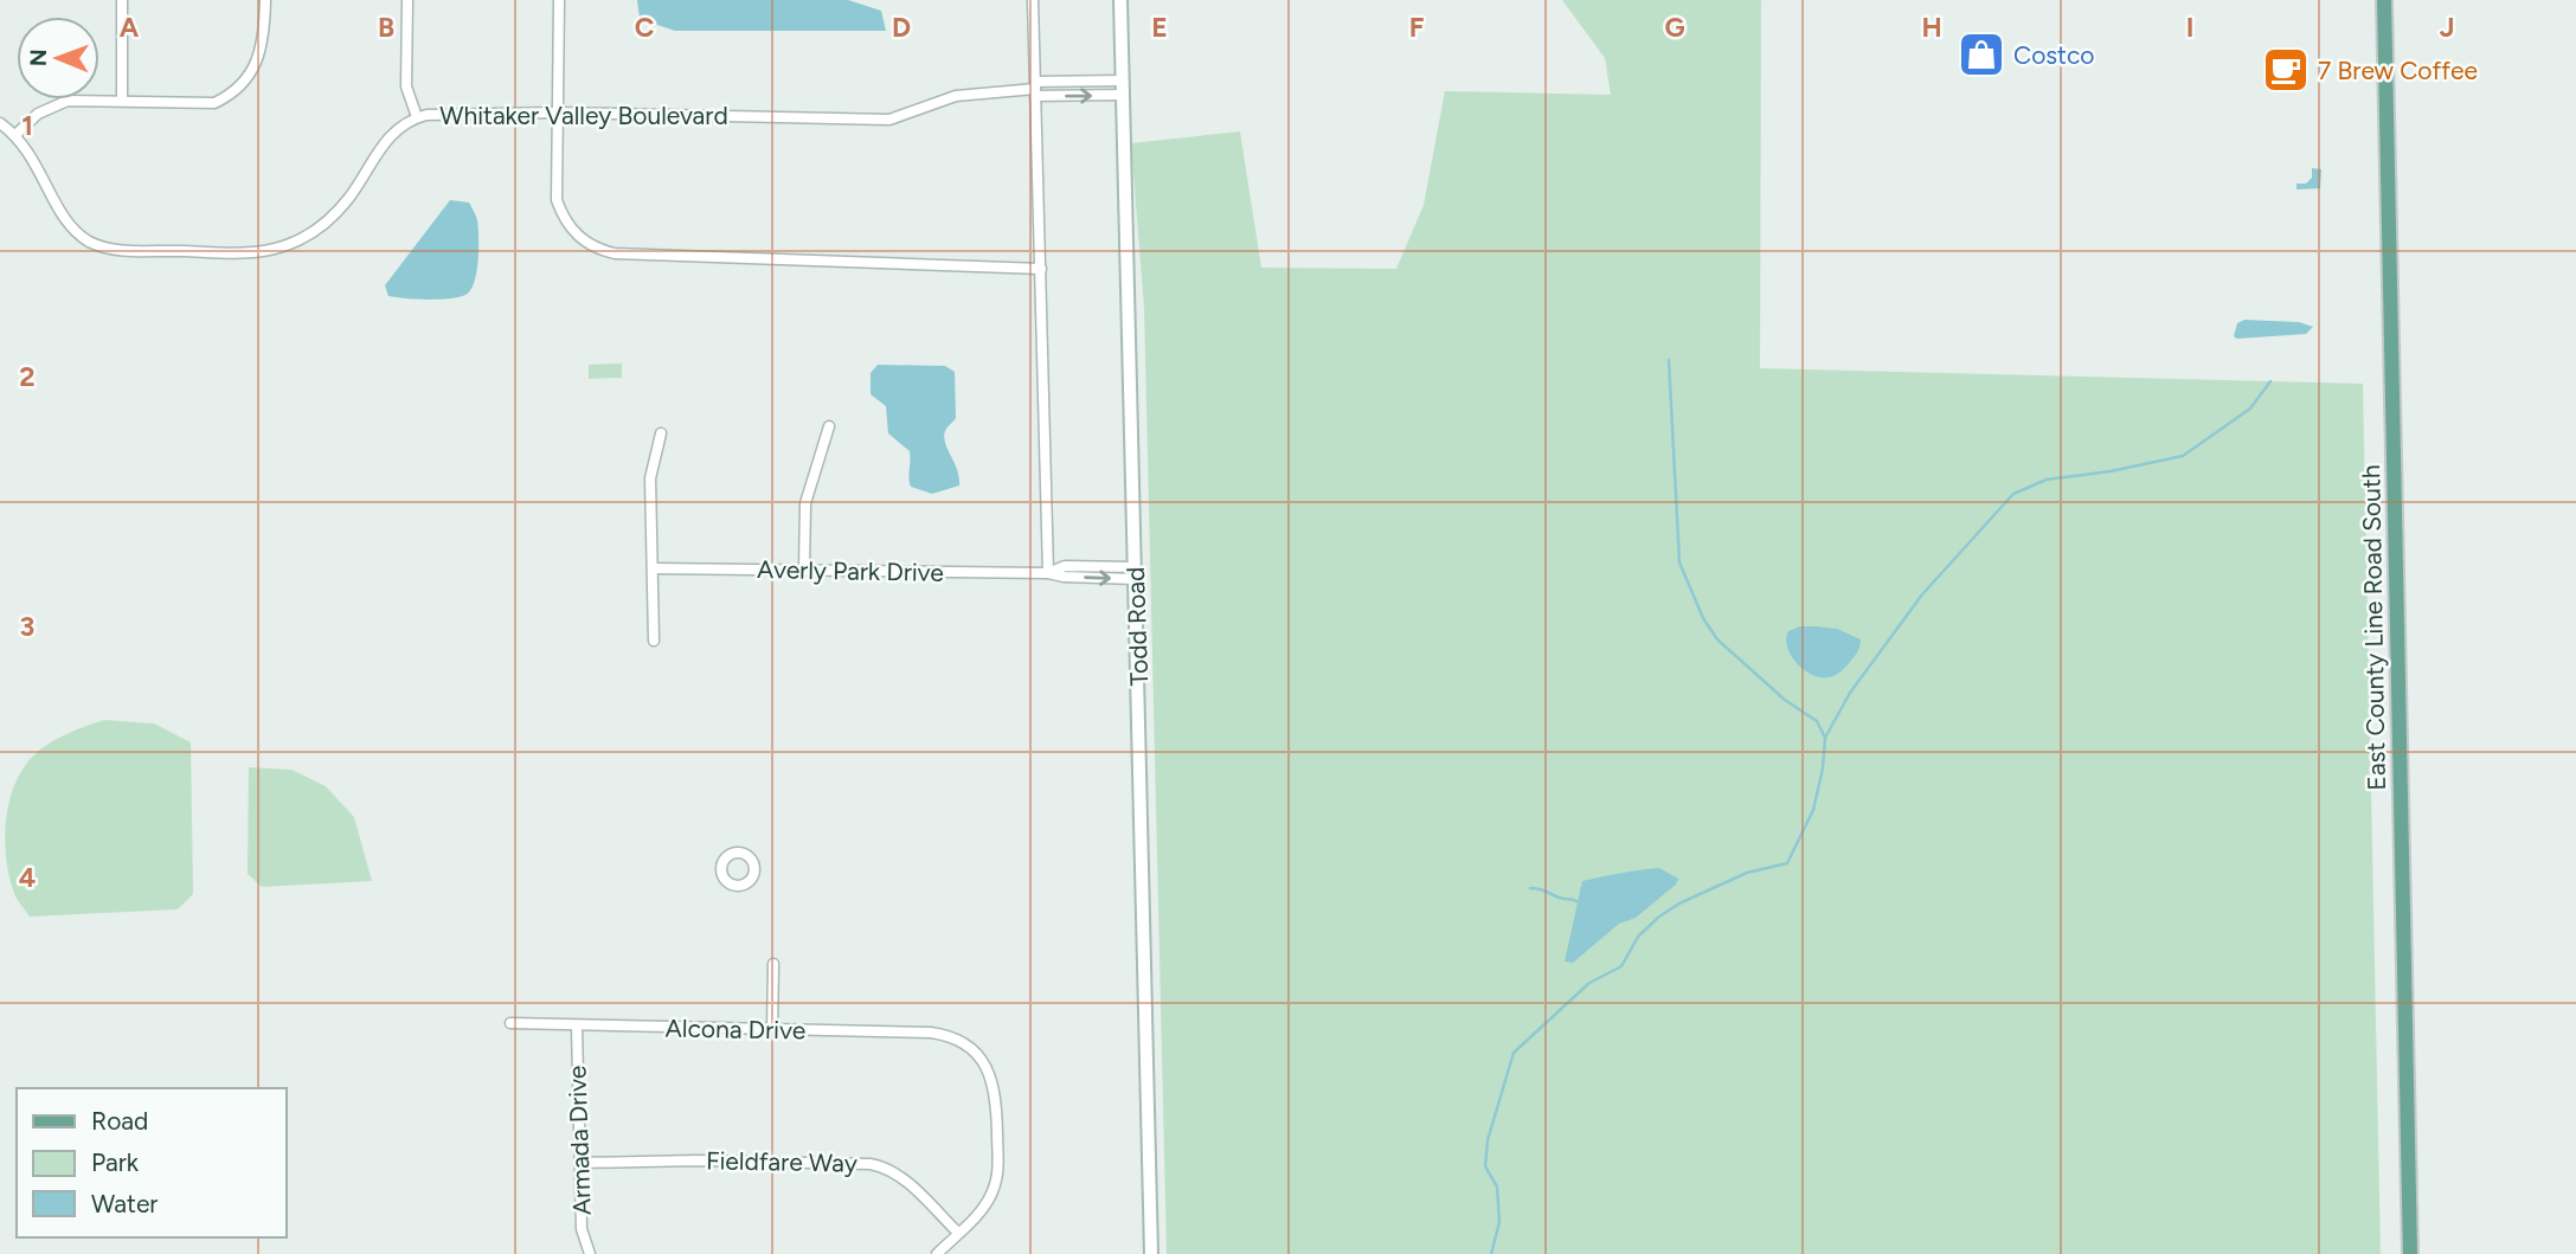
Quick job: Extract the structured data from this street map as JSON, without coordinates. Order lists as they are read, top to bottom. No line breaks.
{"streets":{"main road":["East County Line Road South"],"street":["Whitaker Valley Boulevard","Averly Park Drive","Todd Road","Alcona Drive","Armada Drive","Fieldfare Way"]},"crossings":[["Whitaker Valley Boulevard","Todd Road"],["Averly Park Drive","Todd Road"],["Alcona Drive","Armada Drive"],["Alcona Drive","Fieldfare Way"],["Armada Drive","Fieldfare Way"]],"places":{"shop":["Costco"],"cafe":["7 Brew Coffee"]},"legend":["Road","Park","Water"],"north":"left","grid":{"columns":["A","B","C","D","E","F","G","H","I","J"],"rows":["1","2","3","4"]}}
